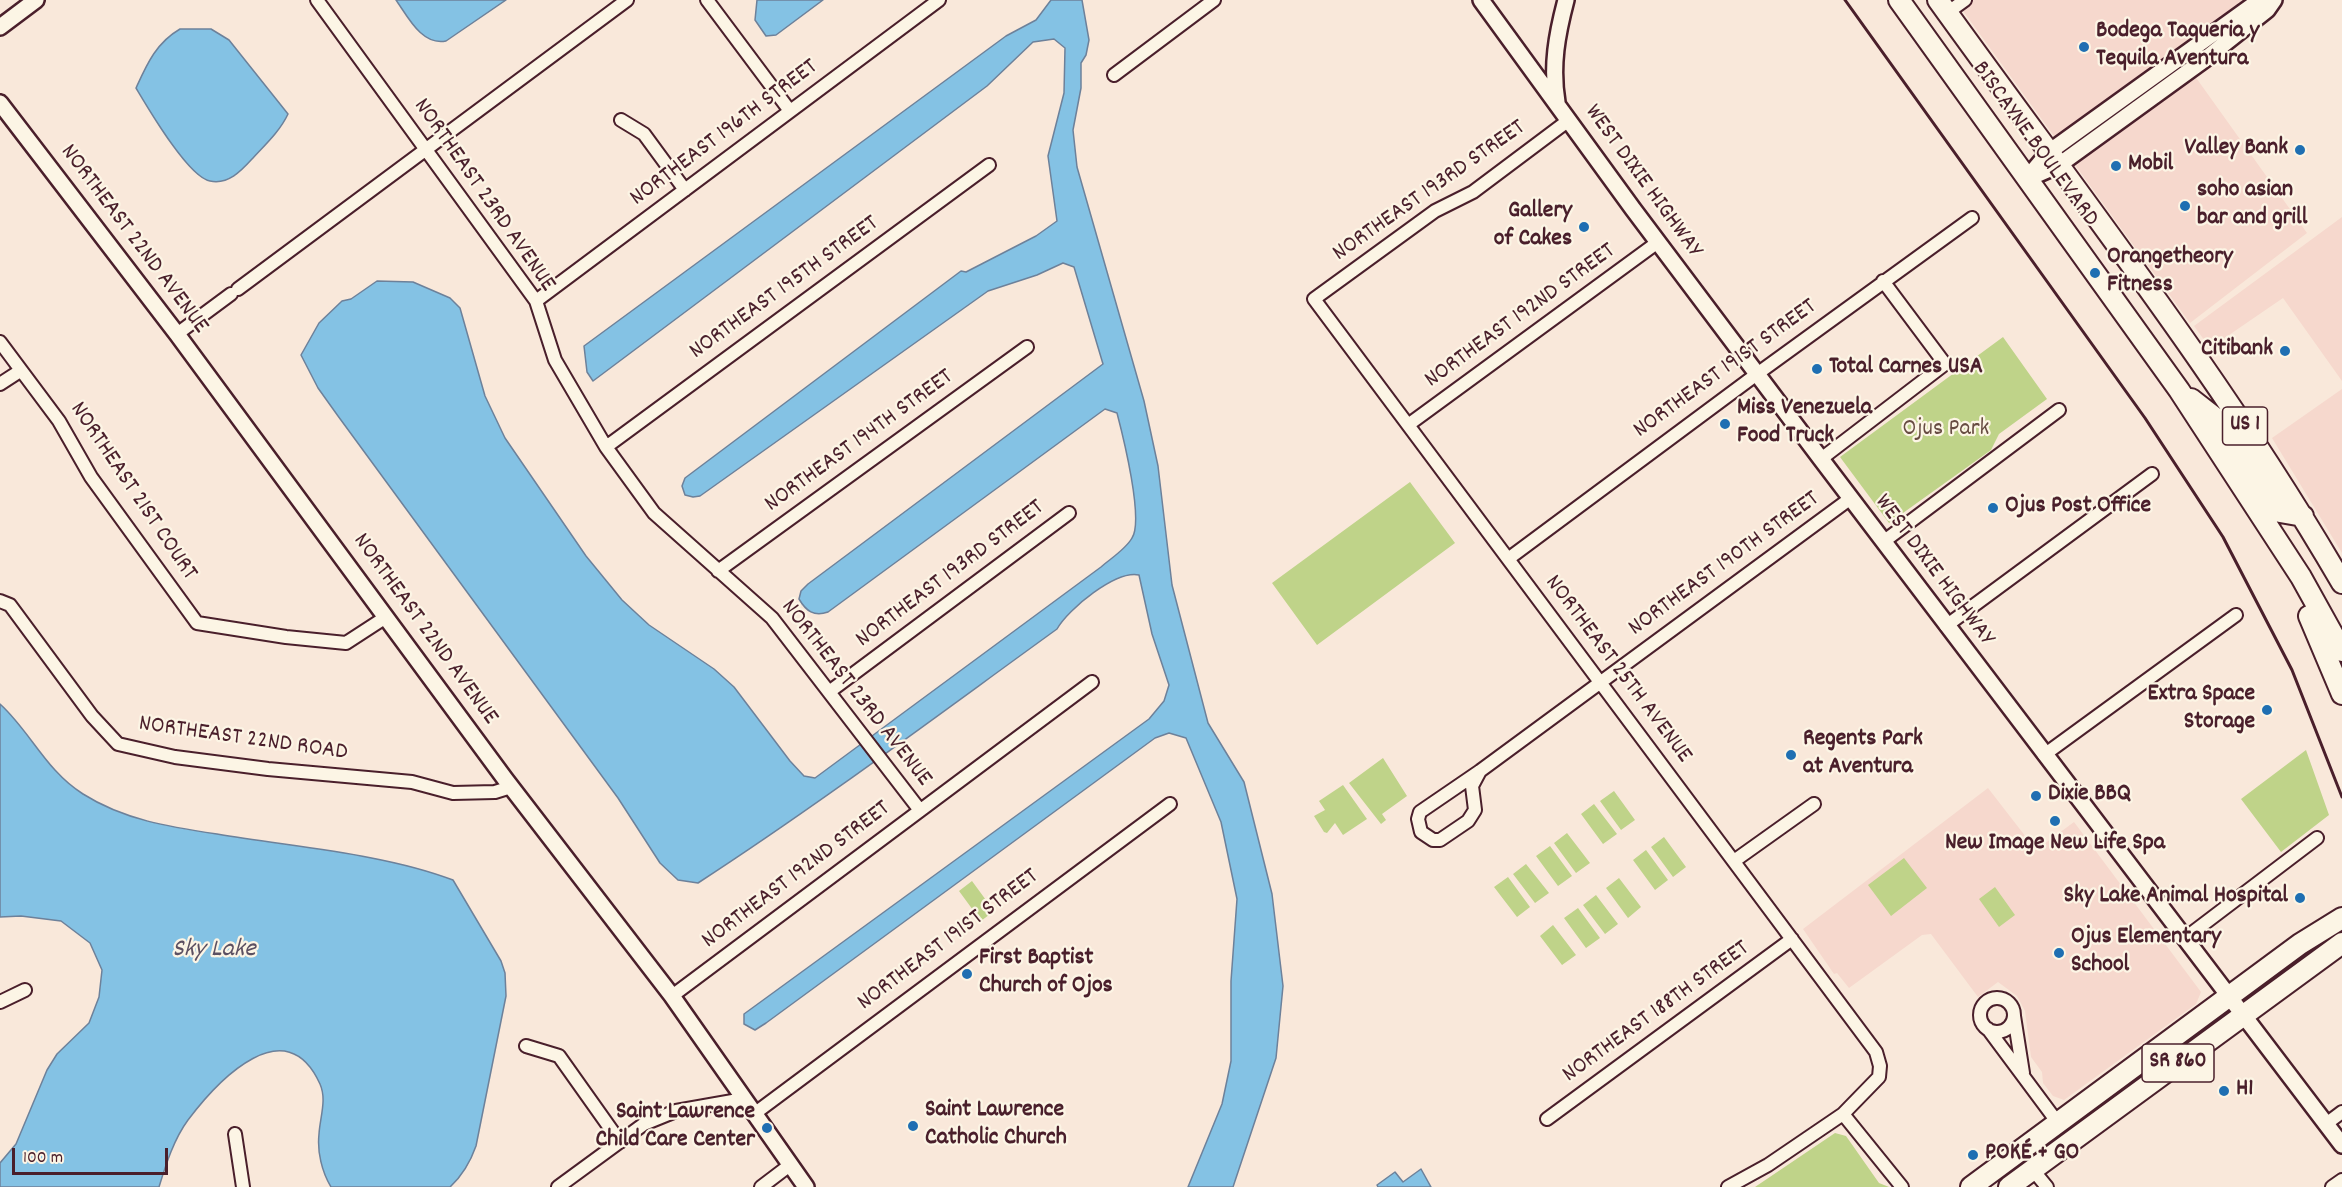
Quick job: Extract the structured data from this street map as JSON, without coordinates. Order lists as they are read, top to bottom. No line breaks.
{"streets":{"main road":["BISCAYNE BOULEVARD","US 1","SR 860"],"street":["NORTHEAST 196TH STREET","WEST DIXIE HIGHWAY","NORTHEAST 193RD STREET","NORTHEAST 23RD AVENUE","NORTHEAST 22ND AVENUE","NORTHEAST 195TH STREET","NORTHEAST 192ND STREET","NORTHEAST 191ST STREET","NORTHEAST 194TH STREET","NORTHEAST 21ST COURT","NORTHEAST 190TH STREET","NORTHEAST 25TH AVENUE","NORTHEAST 22ND ROAD","NORTHEAST 188TH STREET"]},"crossings":[["NORTHEAST 196TH STREET","NORTHEAST 23RD AVENUE"],["WEST DIXIE HIGHWAY","NORTHEAST 193RD STREET"],["WEST DIXIE HIGHWAY","NORTHEAST 192ND STREET"],["WEST DIXIE HIGHWAY","NORTHEAST 191ST STREET"],["WEST DIXIE HIGHWAY","NORTHEAST 190TH STREET"],["WEST DIXIE HIGHWAY","SR 860"],["NORTHEAST 193RD STREET","NORTHEAST 23RD AVENUE"],["NORTHEAST 193RD STREET","NORTHEAST 25TH AVENUE"],["NORTHEAST 23RD AVENUE","NORTHEAST 195TH STREET"],["NORTHEAST 23RD AVENUE","NORTHEAST 192ND STREET"],["NORTHEAST 23RD AVENUE","NORTHEAST 194TH STREET"],["NORTHEAST 22ND AVENUE","NORTHEAST 192ND STREET"],["NORTHEAST 22ND AVENUE","NORTHEAST 191ST STREET"],["NORTHEAST 22ND AVENUE","NORTHEAST 21ST COURT"],["NORTHEAST 22ND AVENUE","NORTHEAST 22ND ROAD"],["NORTHEAST 192ND STREET","NORTHEAST 25TH AVENUE"],["NORTHEAST 191ST STREET","NORTHEAST 25TH AVENUE"],["NORTHEAST 190TH STREET","NORTHEAST 25TH AVENUE"],["NORTHEAST 25TH AVENUE","NORTHEAST 188TH STREET"]],"water":["Sky Lake"],"parks":["Ojus Park"],"places":["Bodega Taqueria y Tequila Aventura","Valley Bank","Mobil","soho asian bar and grill","Gallery of Cakes","Orangetheory Fitness","Citibank","Total Carnes USA","Miss Venezuela Food Truck","Ojus Post Office","Extra Space Storage","Regents Park at Aventura","Dixie BBQ","New Image New Life Spa","Sky Lake Animal Hospital","Ojus Elementary School","First Baptist Church of Ojos","H1","Saint Lawrence Catholic Church","Saint Lawrence Child Care Center","POKÉ + GO"],"scale_bar":"100 m"}
